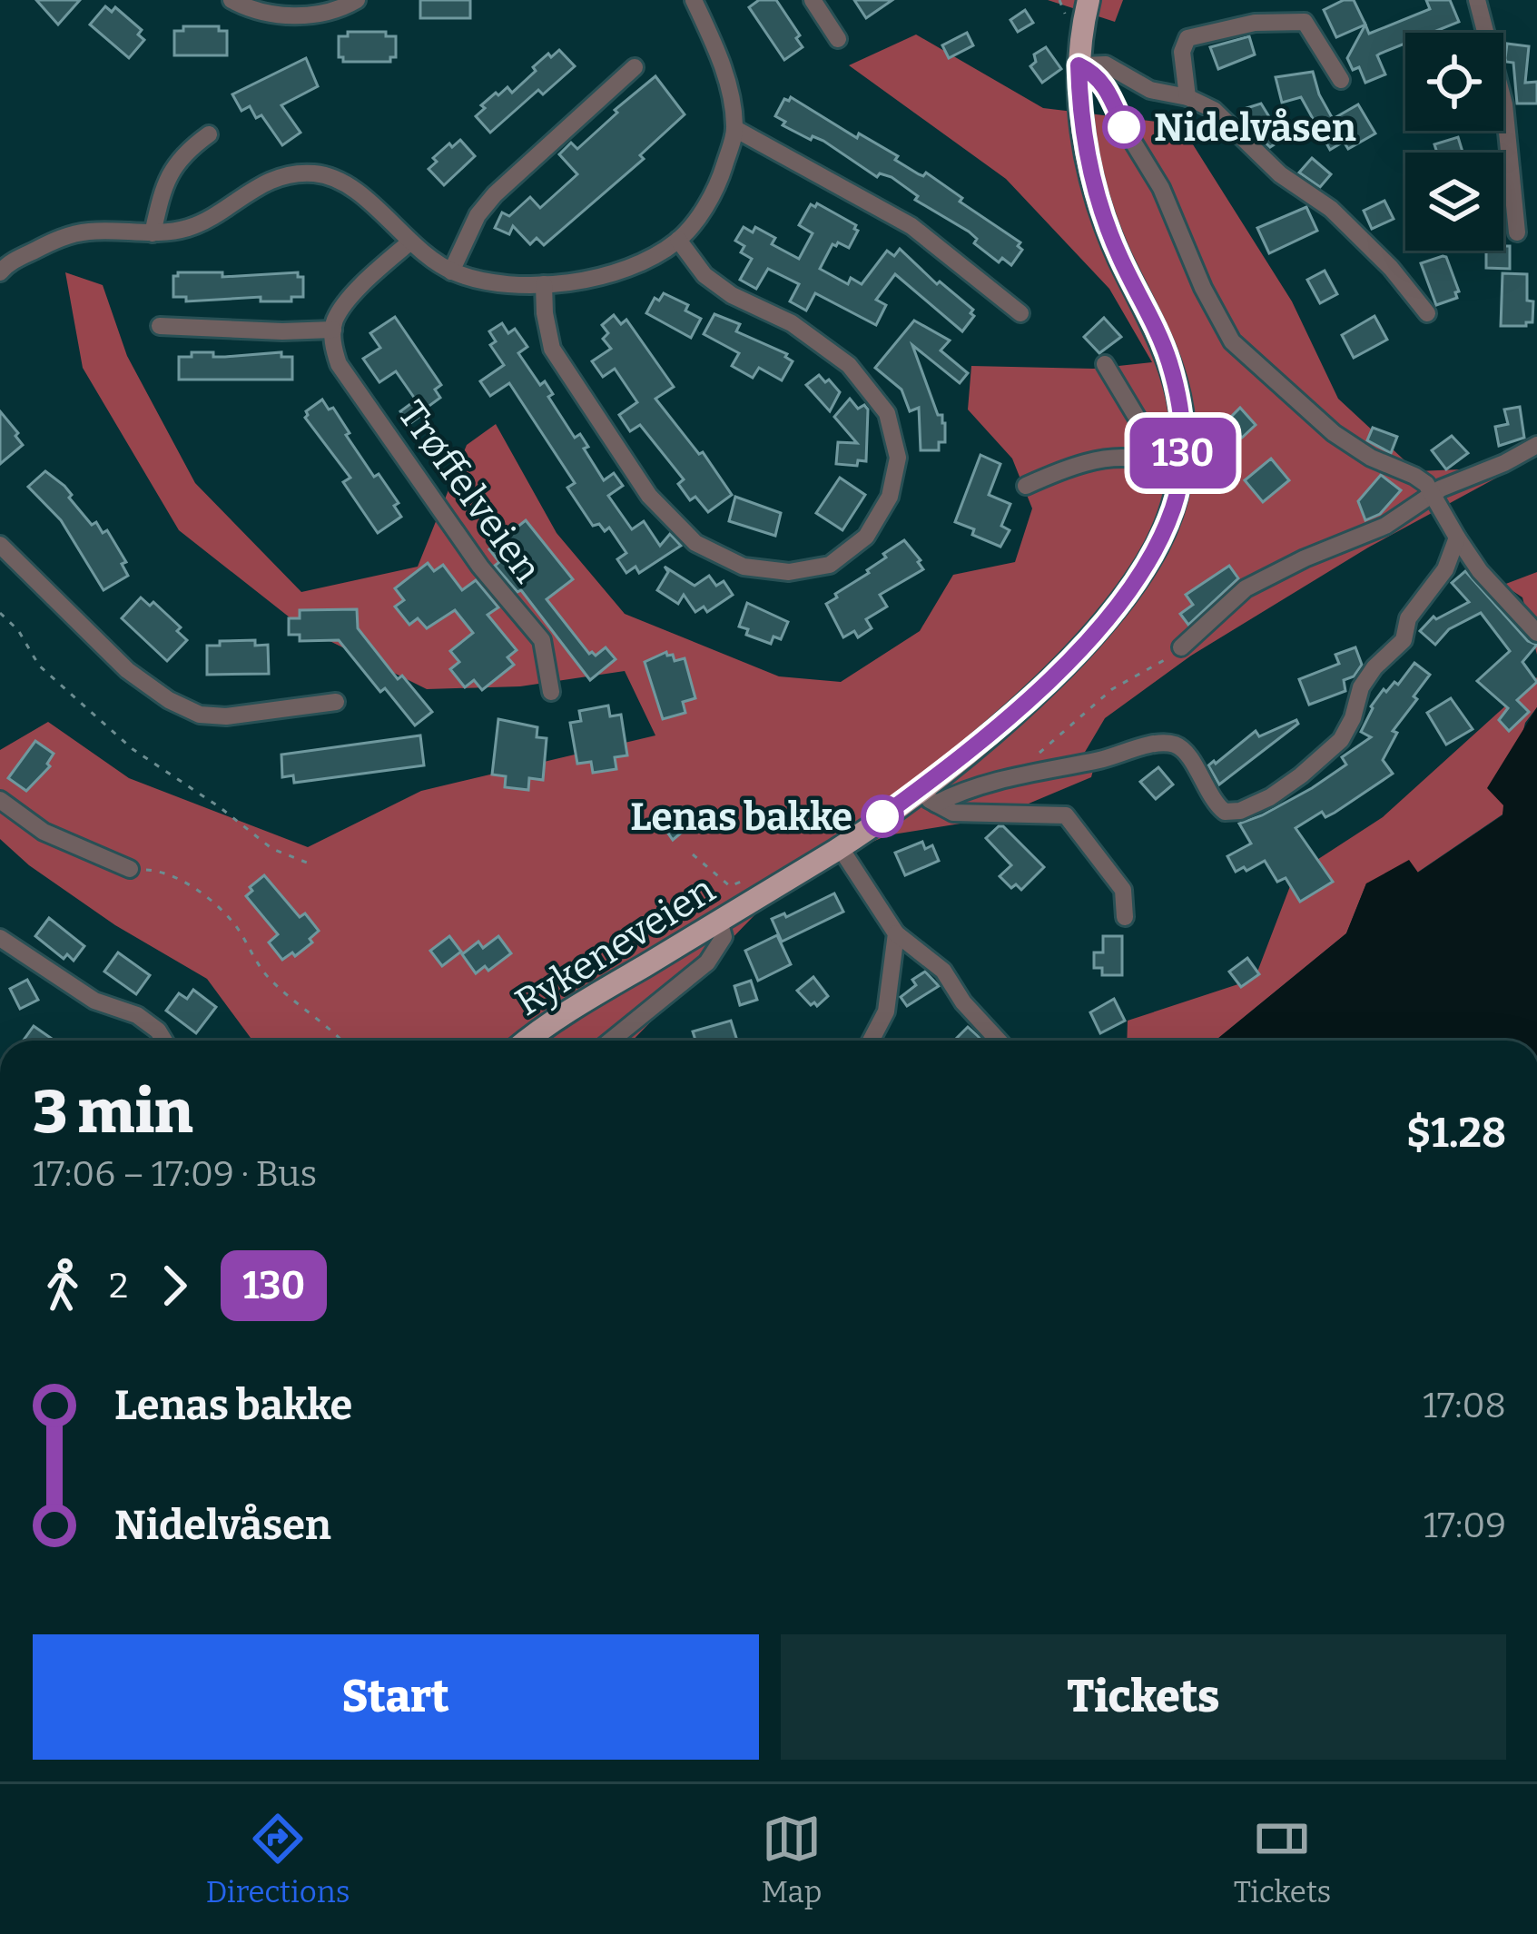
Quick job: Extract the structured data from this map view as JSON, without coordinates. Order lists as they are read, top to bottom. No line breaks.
{"streets":{"main road":["Rykeneveien"],"street":["Trøffelveien"]},"places":["Nidelvåsen","Lenas bakke"],"lines":["bus line 130"],"page":{"on_map":"130","heading":["3 min","17:06 – 17:09 · Bus","$1.28"],"legs":["2","130"],"list":[{"name":"Lenas bakke","value":"17:08"},{"name":"Nidelvåsen","value":"17:09"}],"buttons":["Start","Tickets"],"tabs":["Directions","Map","Tickets"]}}
